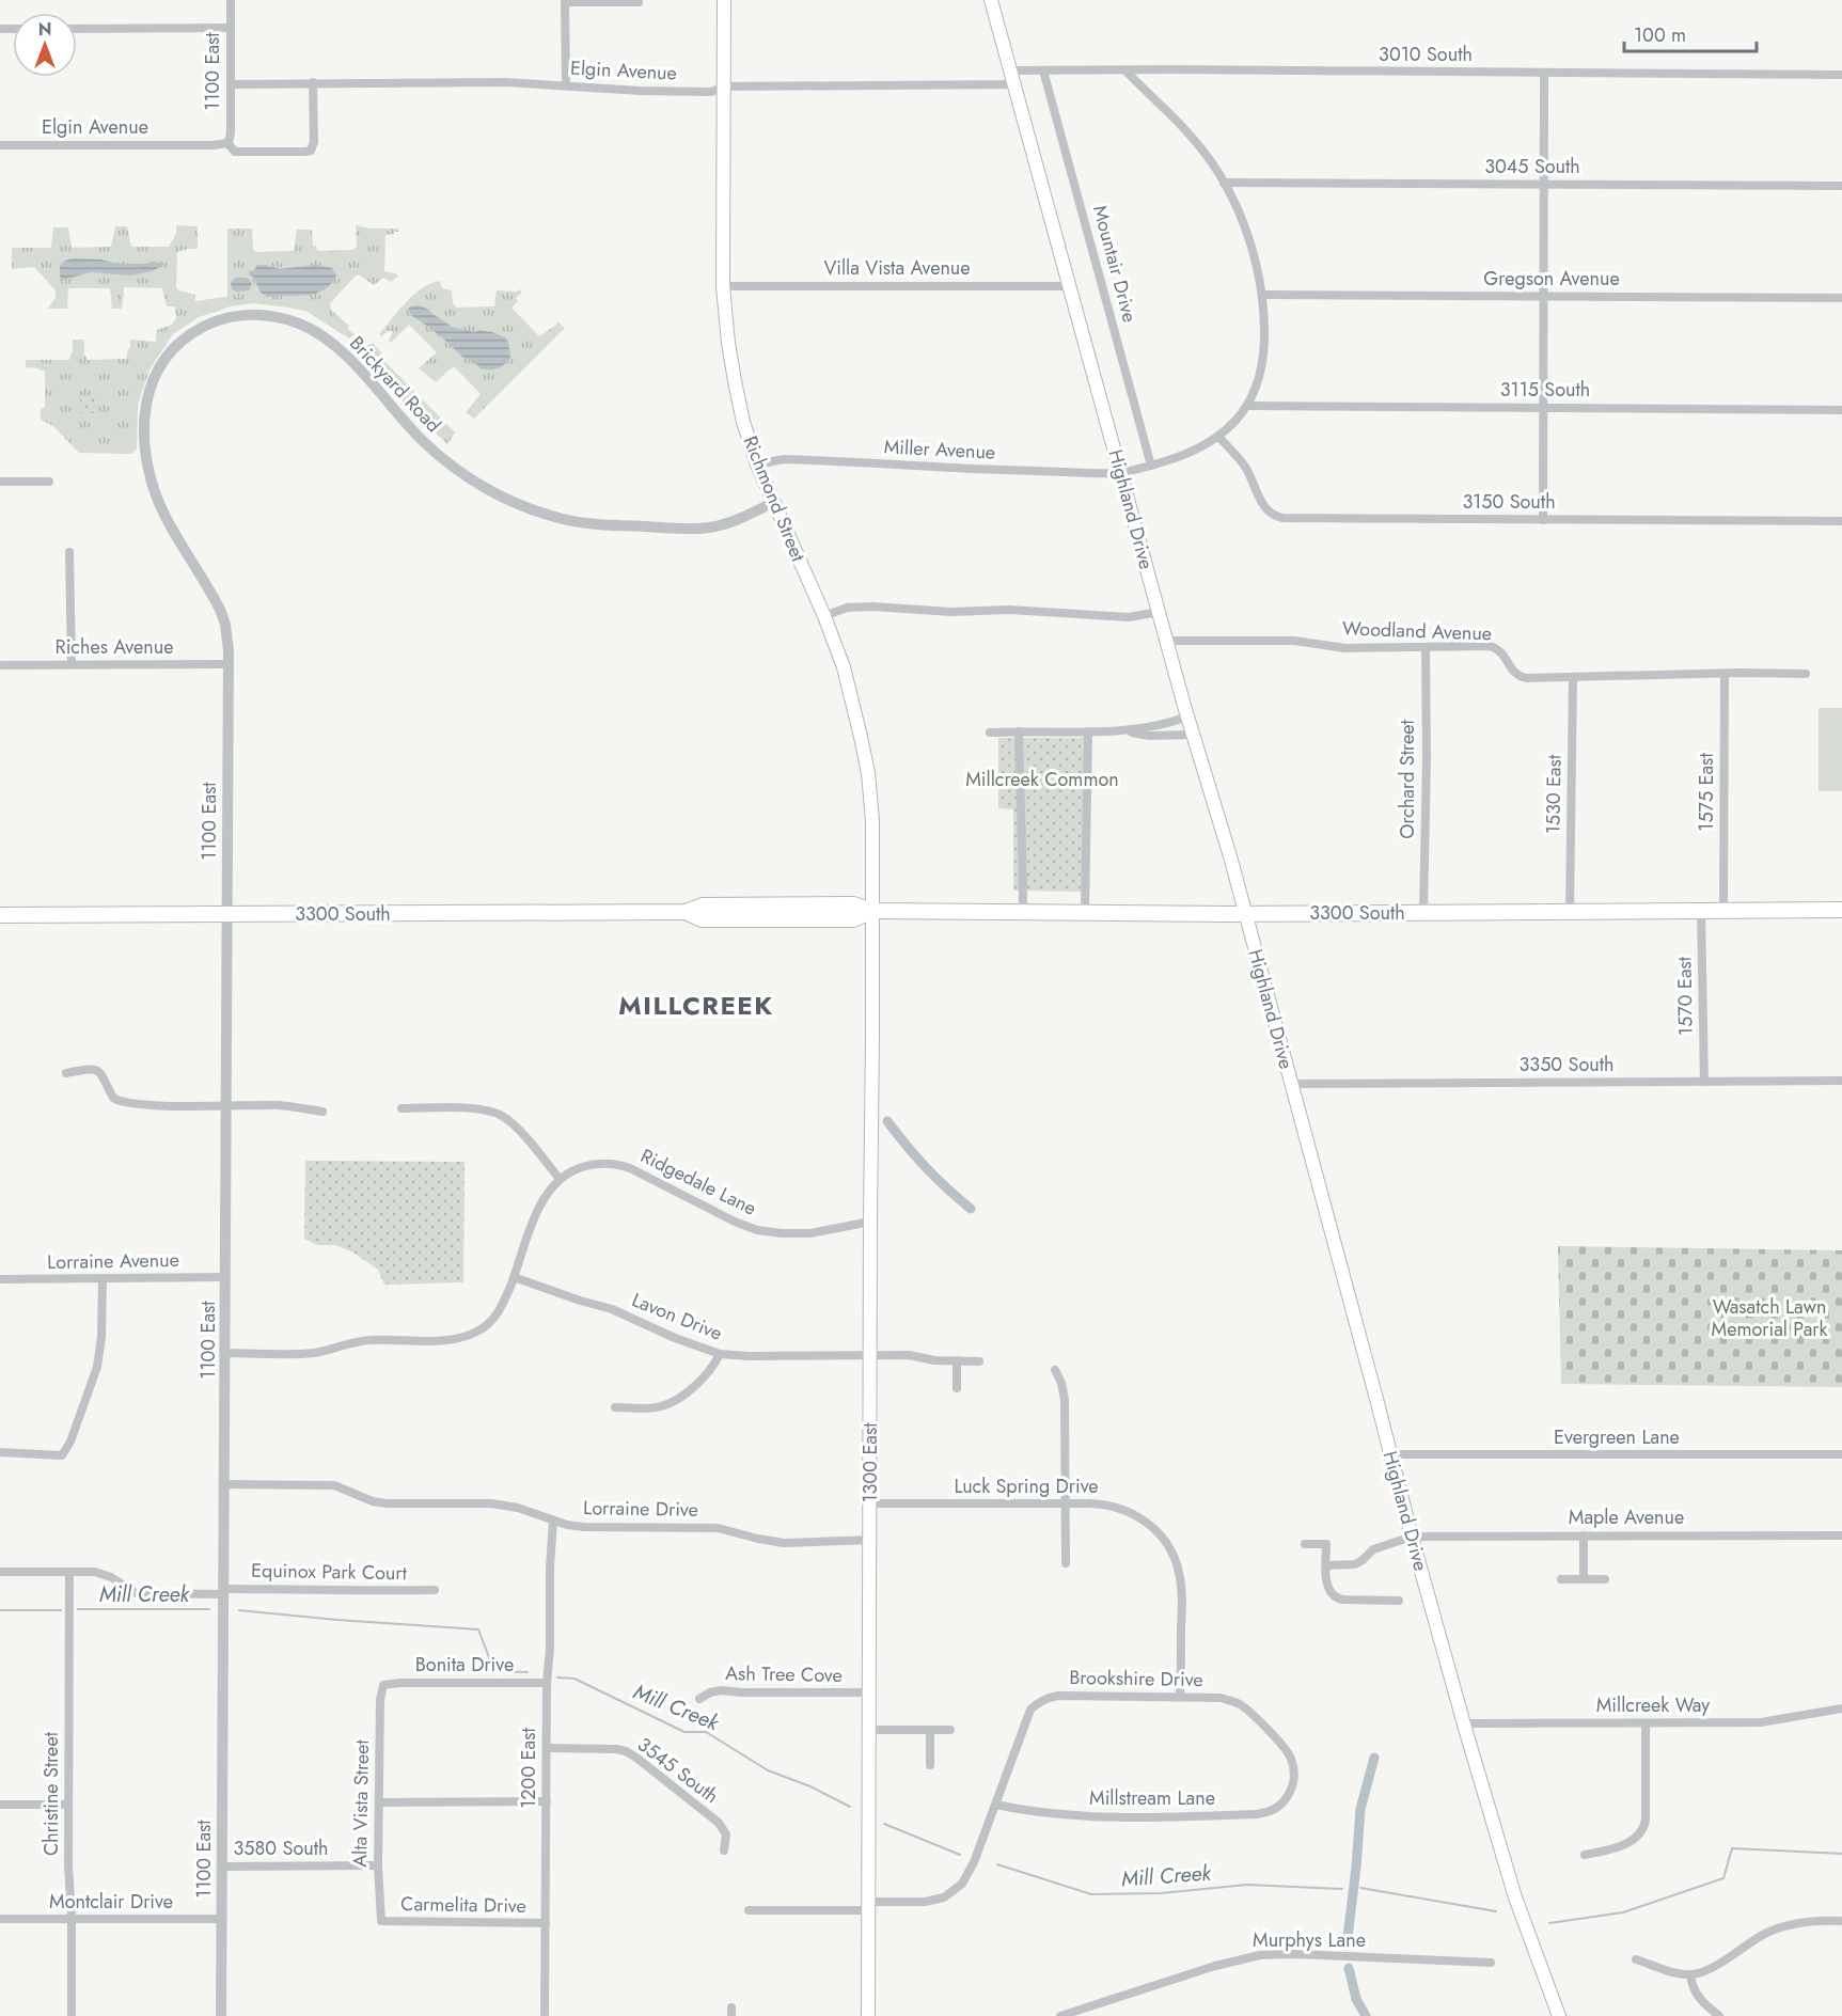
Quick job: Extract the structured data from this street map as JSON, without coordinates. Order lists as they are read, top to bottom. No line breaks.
{"streets":{"main road":["Richmond Street","Highland Drive","3300 South","1300 East"],"street":["3010 South","Elgin Avenue","1100 East","3045 South","Mountair Drive","Villa Vista Avenue","Gregson Avenue","Brickyard Road","3115 South","Miller Avenue","3150 South","Woodland Avenue","Riches Avenue","Orchard Street","1575 East","1530 East","1570 East","3350 South","Ridgedale Lane","Lorraine Avenue","Lavon Drive","Evergreen Lane","Luck Spring Drive","Lorraine Drive","Maple Avenue","Equinox Park Court","Bonita Drive","Ash Tree Cove","Brookshire Drive","Millcreek Way","1200 East","3545 South","Christine Street","Millstream Lane","Alta Vista Street","3580 South","Montclair Drive","Carmelita Drive","Murphys Lane"]},"crossings":[["3010 South","Mountair Drive"],["3010 South","Highland Drive"],["Elgin Avenue","1100 East"],["Elgin Avenue","Richmond Street"],["Elgin Avenue","Highland Drive"],["1100 East","Brickyard Road"],["1100 East","Riches Avenue"],["1100 East","3300 South"],["1100 East","Ridgedale Lane"],["1100 East","Lorraine Avenue"],["1100 East","Lorraine Drive"],["1100 East","Equinox Park Court"],["1100 East","3580 South"],["1100 East","Montclair Drive"],["Mountair Drive","Miller Avenue"],["Villa Vista Avenue","Richmond Street"],["Villa Vista Avenue","Highland Drive"],["Brickyard Road","Richmond Street"],["Brickyard Road","Riches Avenue"],["3115 South","Miller Avenue"],["Miller Avenue","Richmond Street"],["Miller Avenue","3150 South"],["Miller Avenue","Highland Drive"],["Richmond Street","3300 South"],["Richmond Street","1300 East"],["Highland Drive","Woodland Avenue"],["Highland Drive","3300 South"],["Highland Drive","3350 South"],["Highland Drive","Evergreen Lane"],["Highland Drive","Maple Avenue"],["Highland Drive","Millcreek Way"],["Woodland Avenue","Orchard Street"],["Woodland Avenue","1575 East"],["Woodland Avenue","1530 East"],["Orchard Street","3300 South"],["1575 East","3300 South"],["1530 East","3300 South"],["3300 South","1570 East"],["3300 South","1300 East"],["1570 East","3350 South"],["Ridgedale Lane","Lavon Drive"],["Ridgedale Lane","1300 East"],["Lavon Drive","1300 East"],["1300 East","Luck Spring Drive"],["1300 East","Lorraine Drive"],["1300 East","Ash Tree Cove"],["1300 East","Brookshire Drive"],["Luck Spring Drive","Brookshire Drive"],["Lorraine Drive","1200 East"],["Bonita Drive","1200 East"],["Bonita Drive","Alta Vista Street"],["Brookshire Drive","Millstream Lane"],["1200 East","3545 South"],["1200 East","Carmelita Drive"],["Christine Street","Montclair Drive"],["Alta Vista Street","3580 South"],["Alta Vista Street","Carmelita Drive"]],"districts":["MILLCREEK"],"water":["Mill Creek"],"parks":["Millcreek Common","Wasatch Lawn Memorial Park"],"scale_bar":"100 m","north":"top"}
